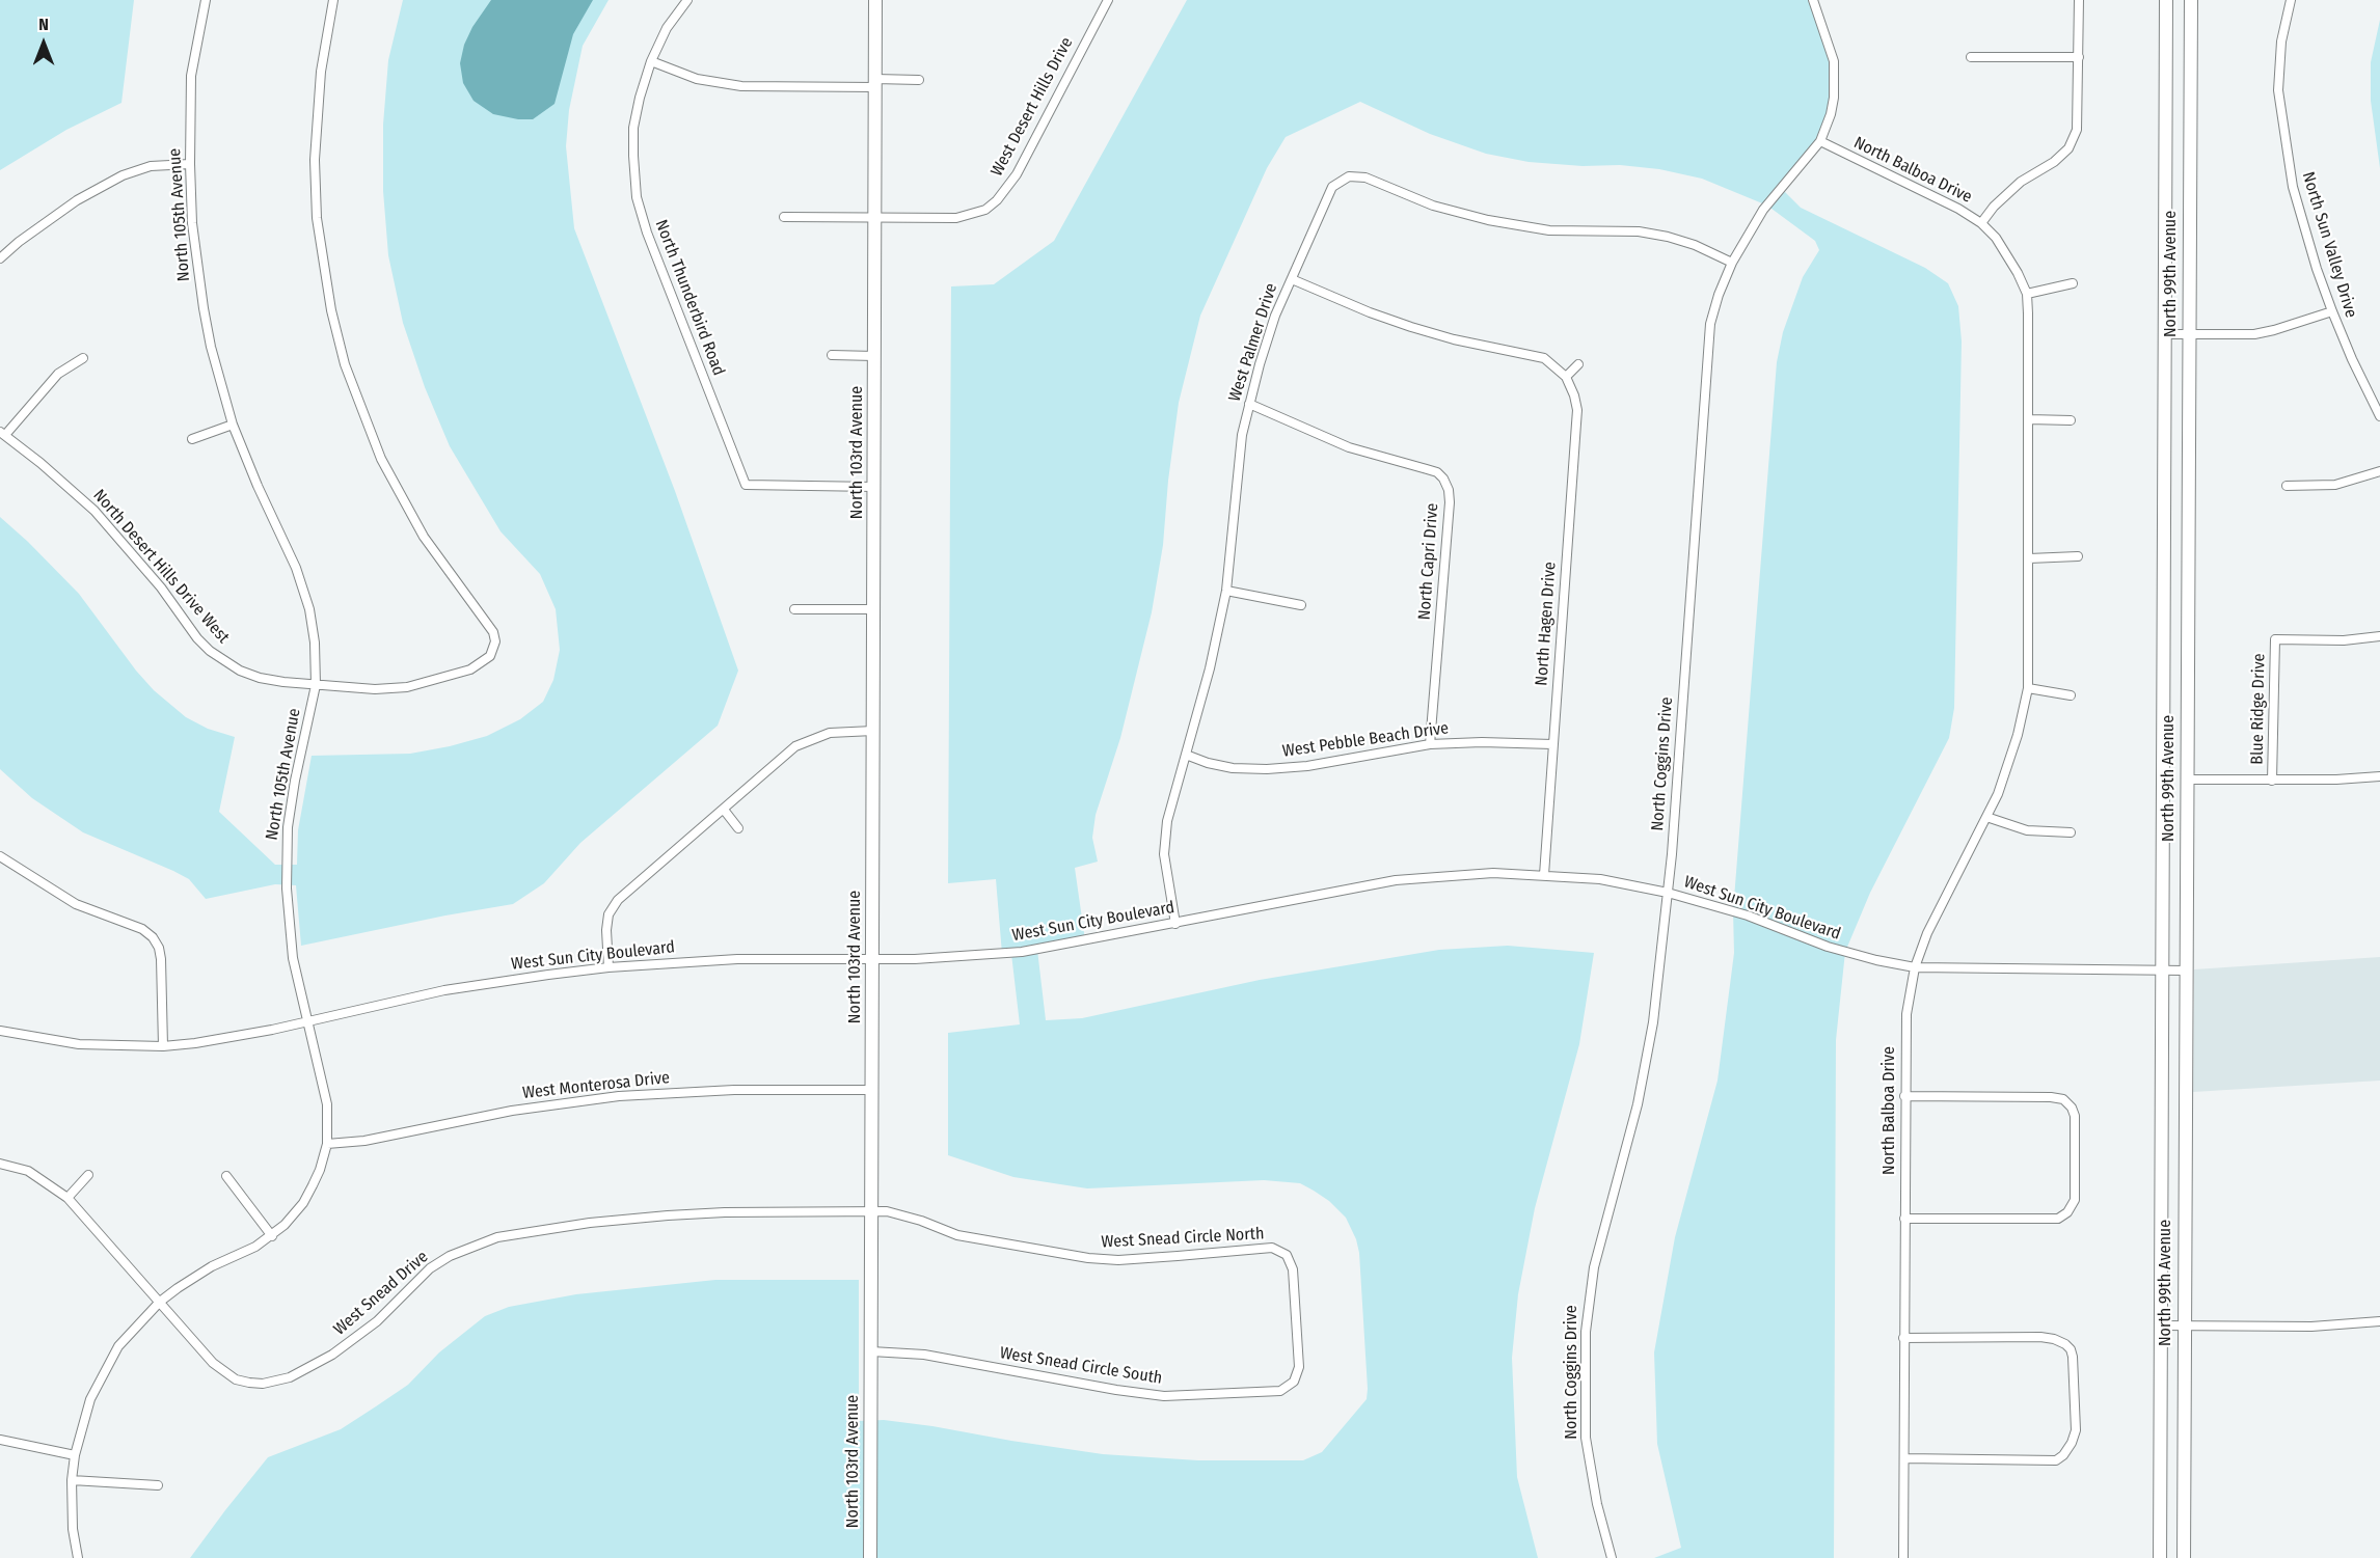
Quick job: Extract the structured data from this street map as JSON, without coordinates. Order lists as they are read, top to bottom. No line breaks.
{"streets":{"main road":["North 99th Avenue","North 103rd Avenue"],"street":["West Desert Hills Drive","North Balboa Drive","North 105th Avenue","North Sun Valley Drive","North Thunderbird Road","West Palmer Drive","North Capri Drive","North Desert Hills Drive West","North Hagen Drive","Blue Ridge Drive","West Pebble Beach Drive","North Coggins Drive","West Sun City Boulevard","West Monterosa Drive","West Snead Circle North","West Snead Drive","West Snead Circle South"]},"crossings":[["West Desert Hills Drive","North 103rd Avenue"],["North Balboa Drive","North Coggins Drive"],["North Balboa Drive","West Sun City Boulevard"],["North 105th Avenue","North Desert Hills Drive West"],["North 105th Avenue","West Sun City Boulevard"],["North 105th Avenue","West Monterosa Drive"],["North 105th Avenue","West Snead Drive"],["North 99th Avenue","West Sun City Boulevard"],["North Thunderbird Road","North 103rd Avenue"],["West Palmer Drive","North Capri Drive"],["West Palmer Drive","West Pebble Beach Drive"],["West Palmer Drive","North Coggins Drive"],["West Palmer Drive","West Sun City Boulevard"],["North 103rd Avenue","West Sun City Boulevard"],["North 103rd Avenue","West Monterosa Drive"],["North 103rd Avenue","West Snead Circle North"],["North 103rd Avenue","West Snead Drive"],["North 103rd Avenue","West Snead Circle South"],["North Capri Drive","West Pebble Beach Drive"],["North Hagen Drive","West Pebble Beach Drive"],["North Hagen Drive","West Sun City Boulevard"],["North Coggins Drive","West Sun City Boulevard"],["West Snead Circle North","West Snead Drive"],["West Snead Circle North","West Snead Circle South"]],"north":"top"}
